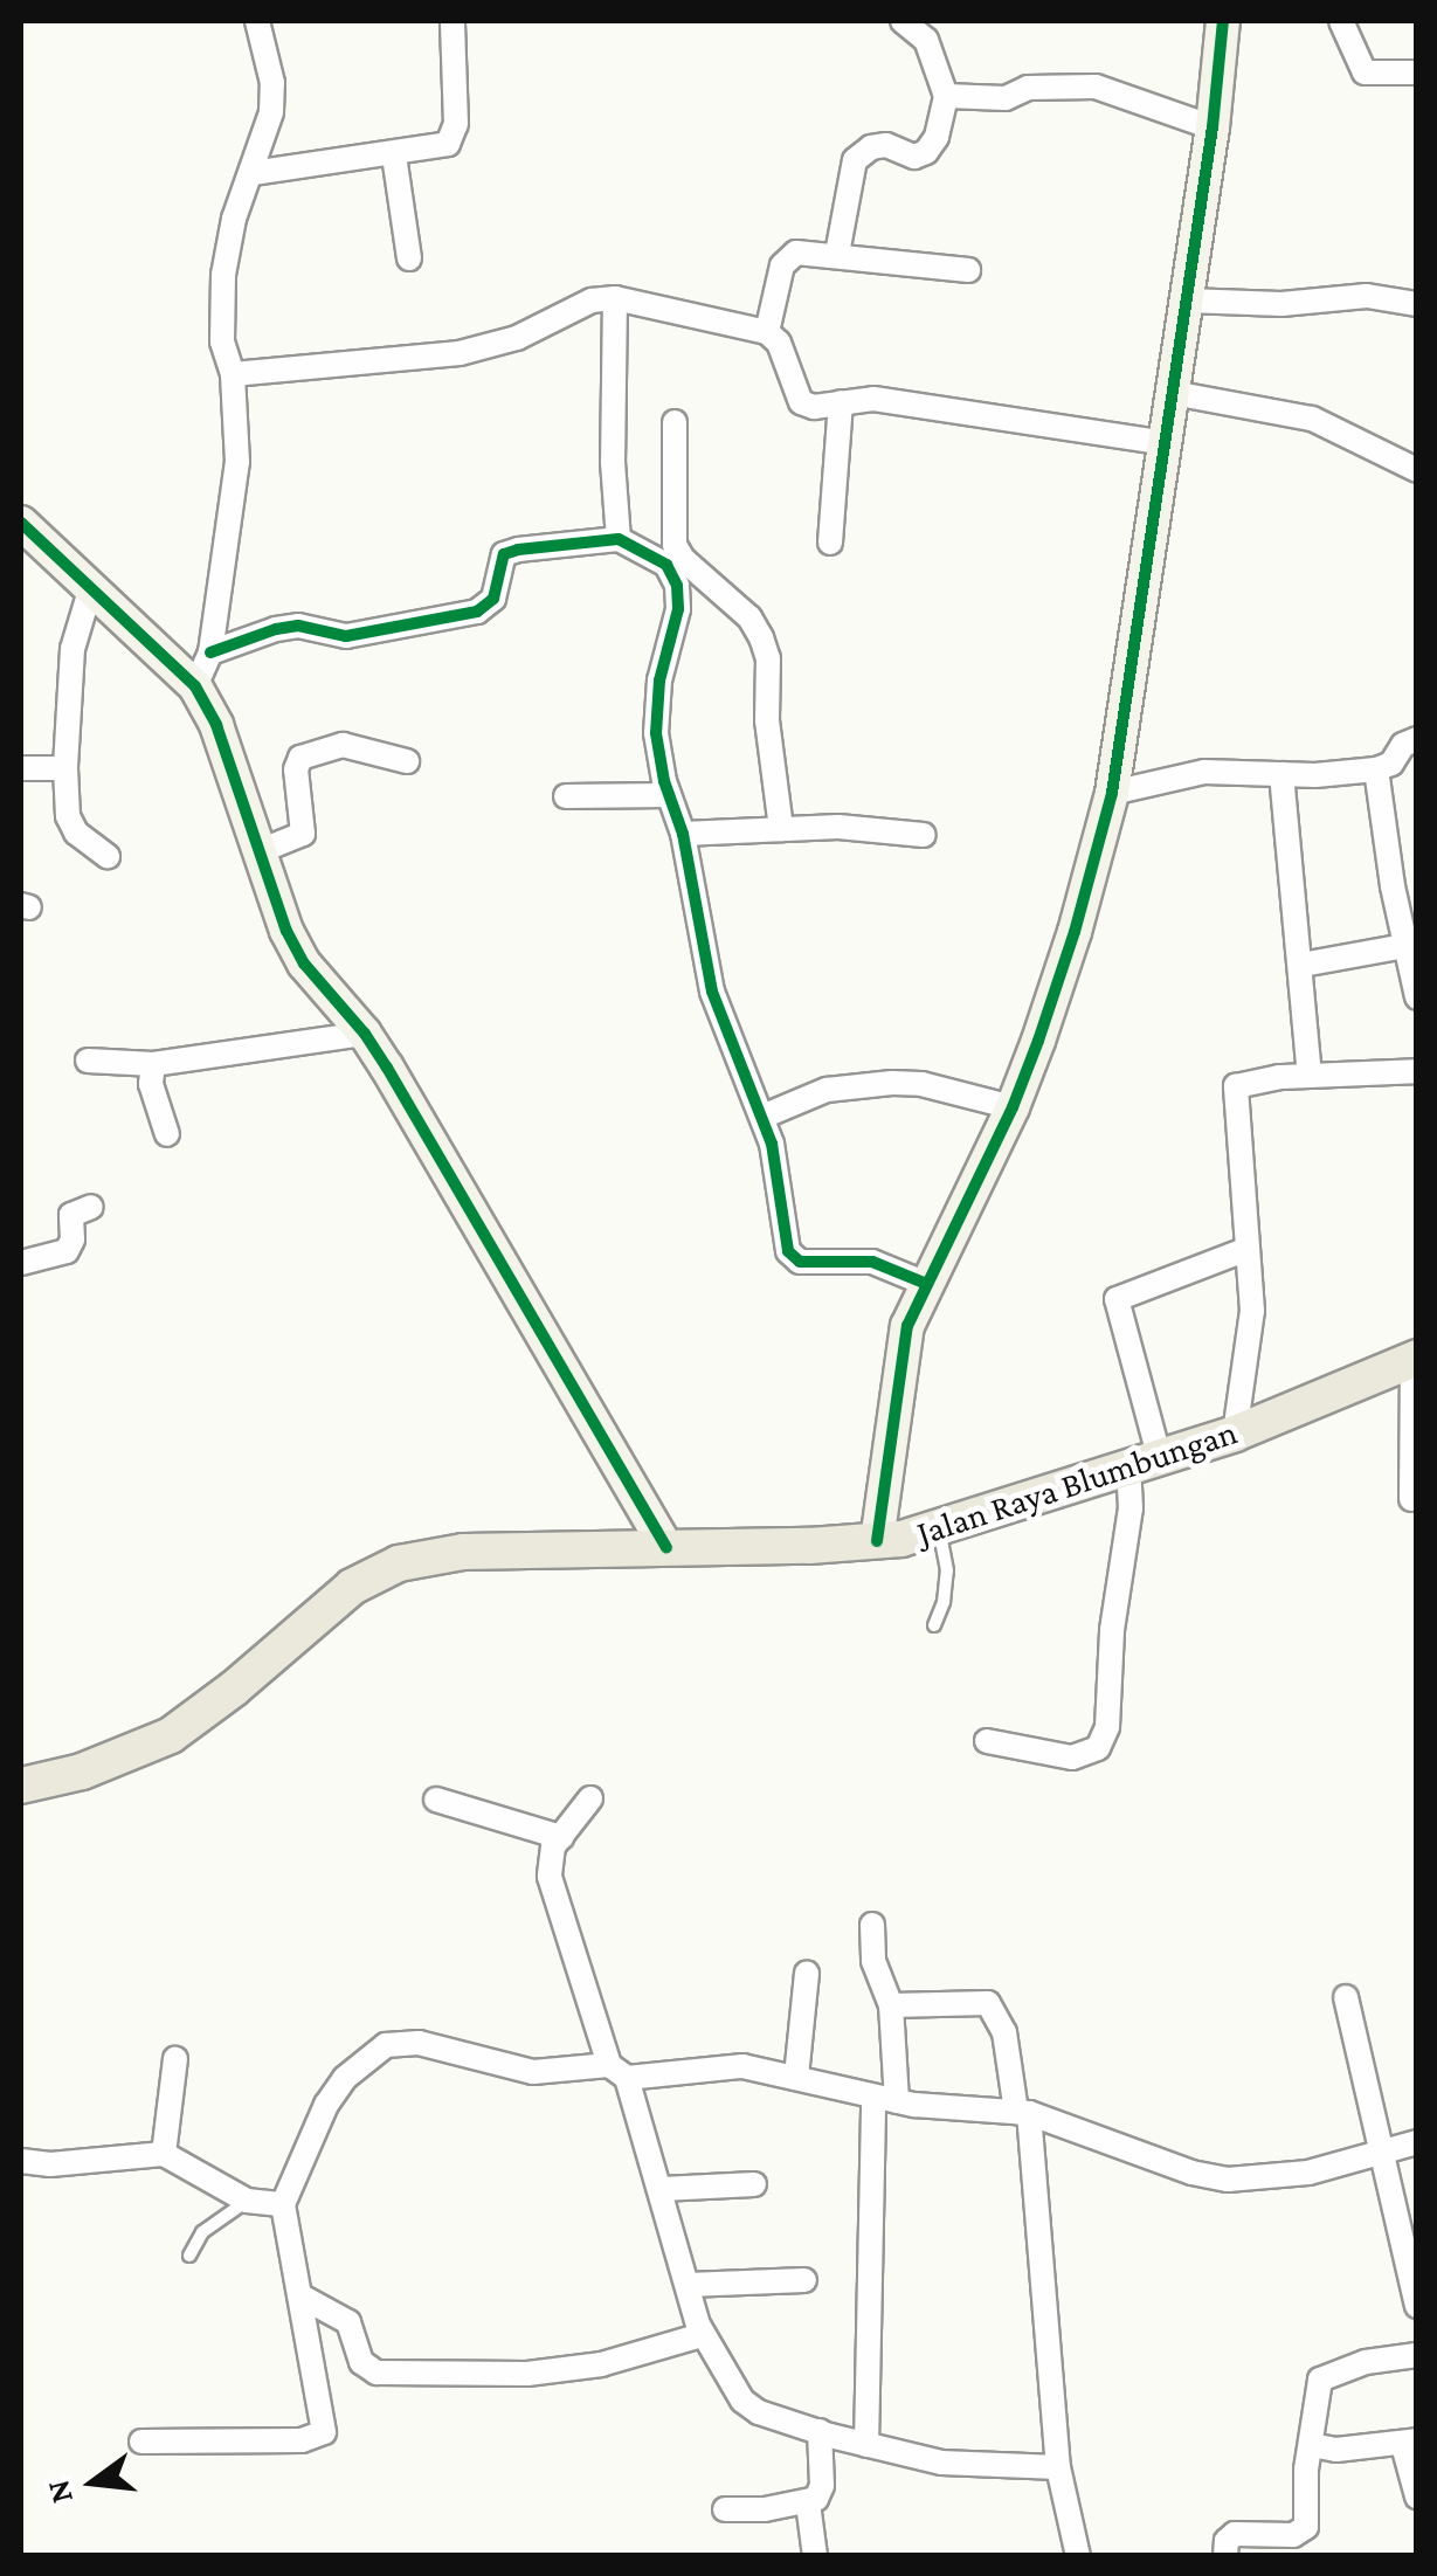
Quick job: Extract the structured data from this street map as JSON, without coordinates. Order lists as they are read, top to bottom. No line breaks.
{"streets":{"main road":["Jalan Raya Blumbungan"]},"north":"left"}
